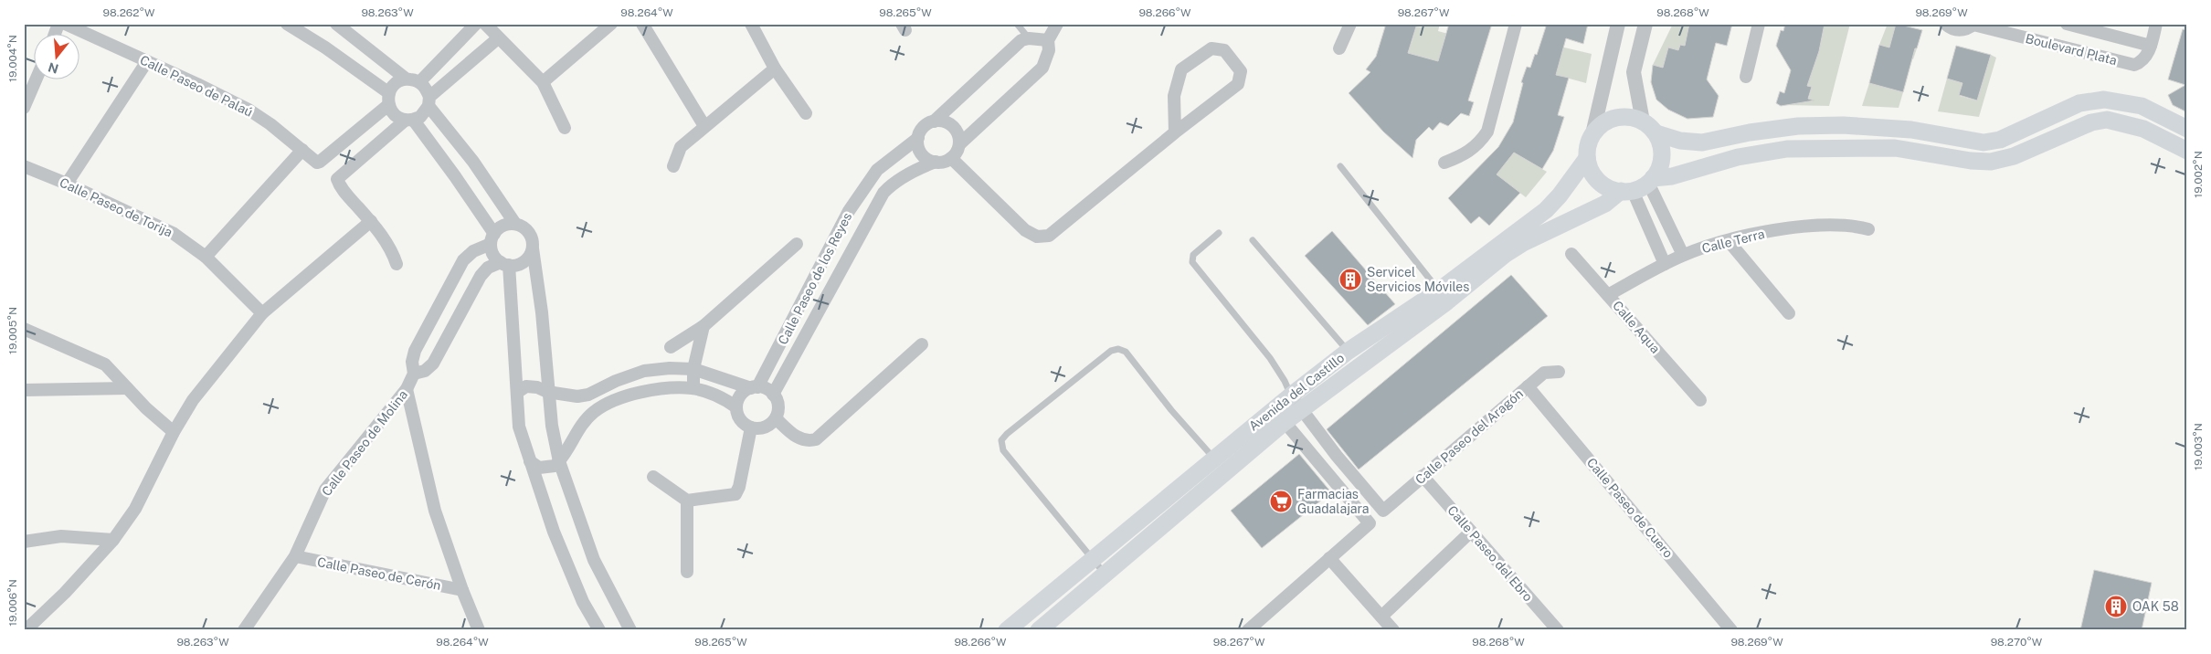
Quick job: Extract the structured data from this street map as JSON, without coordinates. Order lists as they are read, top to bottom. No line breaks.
{"streets":{"main road":["Avenida del Castillo"],"street":["Boulevard Plata","Calle Paseo de Palaú","Calle Paseo de Torija","Calle Terra","Calle Paseo de los Reyes","Calle Aqua","Calle Paseo del Aragón","Calle Paseo de Molina","Calle Paseo de Cuero","Calle Paseo del Ebro","Calle Paseo de Cerón"]},"crossings":[["Calle Terra","Calle Aqua"],["Calle Paseo del Aragón","Calle Paseo de Cuero"],["Calle Paseo del Aragón","Calle Paseo del Ebro"],["Calle Paseo de Molina","Calle Paseo de Cerón"]],"places":{"building":["Servicel Servicios Móviles","OAK 58"],"supermarket":["Farmacias Guadalajara"]},"north":"bottom","coordinates":["98.262°W","98.263°W","98.264°W","98.265°W","98.266°W","98.267°W","98.268°W","98.269°W","19.004°N","19.002°N","19.005°N","19.003°N","19.006°N","98.270°W"]}
